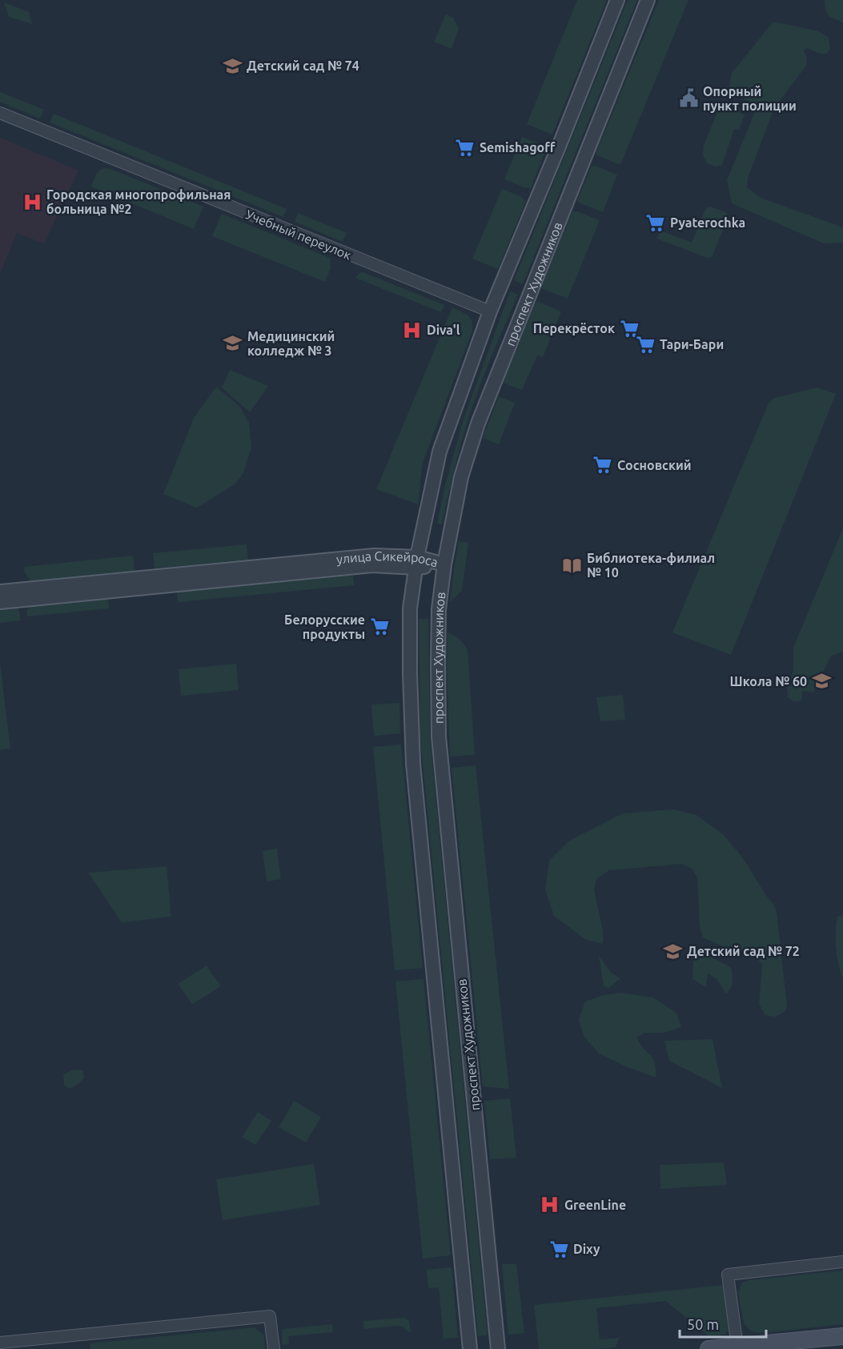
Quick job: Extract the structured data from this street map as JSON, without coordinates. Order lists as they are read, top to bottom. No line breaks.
{"streets":{"street":["Учебный переулок","проспект Художников","улица Сикейроса"]},"crossings":[["Учебный переулок","проспект Художников"],["проспект Художников","улица Сикейроса"]],"places":{"school or university":["Детский сад № 74","Медицинский колледж № 3","Школа № 60","Детский сад № 72"],"public building":["Опорный пункт полиции"],"supermarket":["Semishagoff","Pyaterochka","Перекрёсток","Тари-Бари","Сосновский","Белорусские продукты","Dixy"],"hospital":["Городская многопрофильная больница №2","Diva'l","GreenLine"],"library":["Библиотека-филиал № 10"]},"scale_bar":"50 m"}
